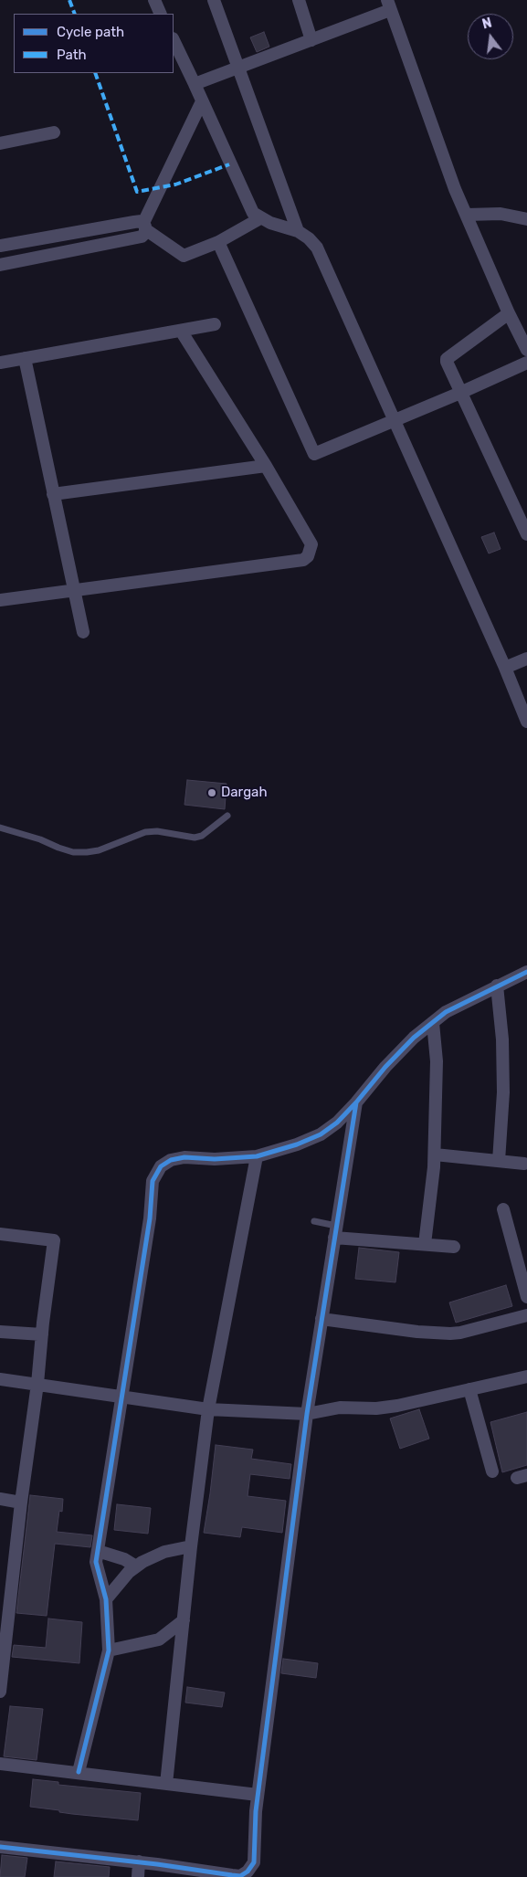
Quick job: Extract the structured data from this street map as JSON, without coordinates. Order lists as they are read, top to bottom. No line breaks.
{"places":["Dargah"],"legend":["Cycle path","Path"],"north":"top"}
